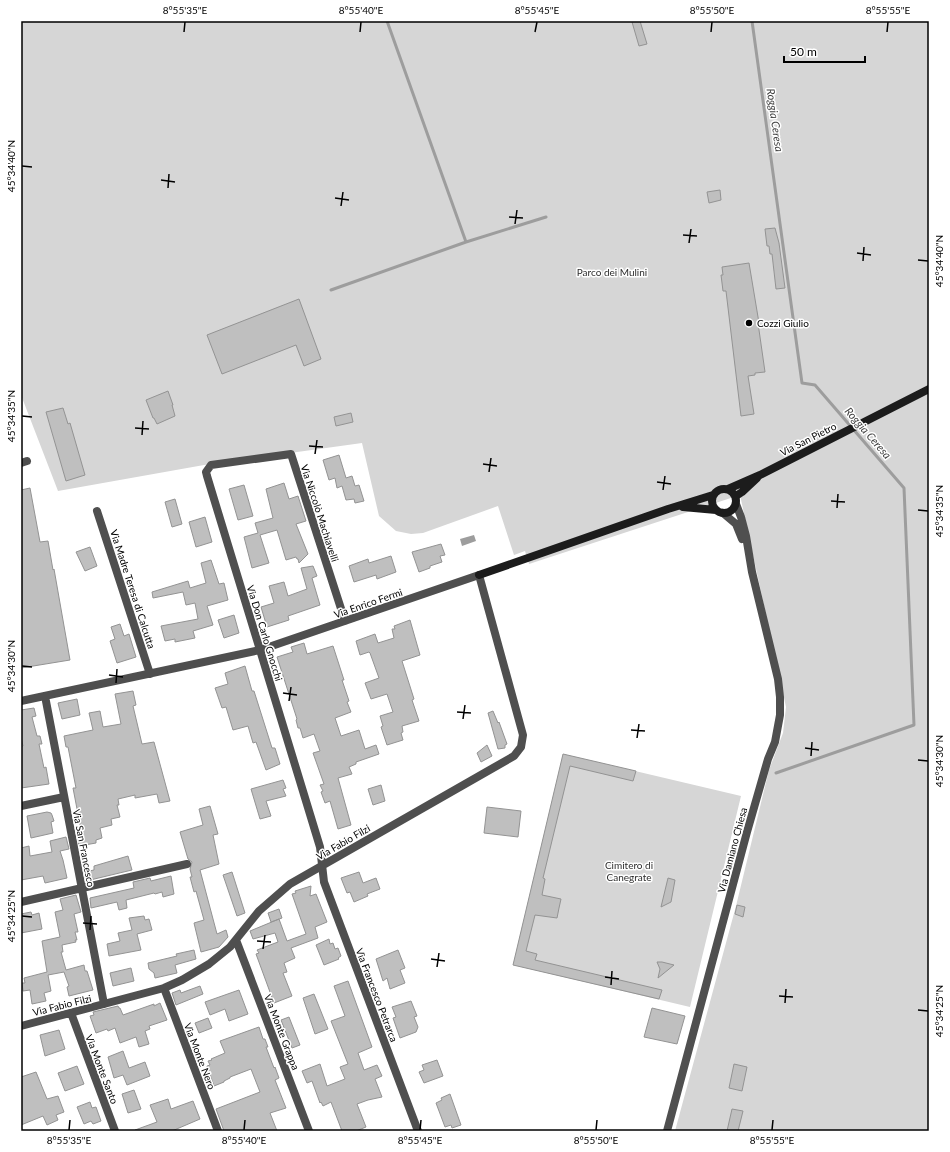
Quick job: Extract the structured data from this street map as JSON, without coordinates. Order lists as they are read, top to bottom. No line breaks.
{"streets":{"street":["Via San Pietro","Via Niccolò Machiavelli","Via Madre Teresa di Calcutta","Via Enrico Fermi","Via Don Carlo Gnocchi","Via Fabio Filzi","Via San Francesco","Via Damiano Chiesa","Via Francesco Petrarca","Via Monte Grappa","Via Monte Nero","Via Monte Santo"]},"crossings":[["Via San Pietro","Via Enrico Fermi"],["Via San Pietro","Via Damiano Chiesa"],["Via Niccolò Machiavelli","Via Enrico Fermi"],["Via Niccolò Machiavelli","Via Don Carlo Gnocchi"],["Via Madre Teresa di Calcutta","Via Enrico Fermi"],["Via Enrico Fermi","Via Don Carlo Gnocchi"],["Via Enrico Fermi","Via Fabio Filzi"],["Via Enrico Fermi","Via San Francesco"],["Via Enrico Fermi","Via Damiano Chiesa"],["Via Don Carlo Gnocchi","Via Fabio Filzi"],["Via Don Carlo Gnocchi","Via Francesco Petrarca"],["Via Fabio Filzi","Via San Francesco"],["Via Fabio Filzi","Via Francesco Petrarca"],["Via Fabio Filzi","Via Monte Grappa"],["Via Fabio Filzi","Via Monte Nero"],["Via Fabio Filzi","Via Monte Santo"]],"water":["Roggia Ceresa"],"parks":["Parco dei Mulini","Cimitero di Canegrate"],"places":["Cozzi Giulio"],"scale_bar":"50 m","coordinates":["8°55'35\"E","8°55'40\"E","8°55'45\"E","8°55'50\"E","8°55'55\"E","45°34'40\"N","45°34'35\"N","45°34'30\"N","45°34'25\"N"]}
